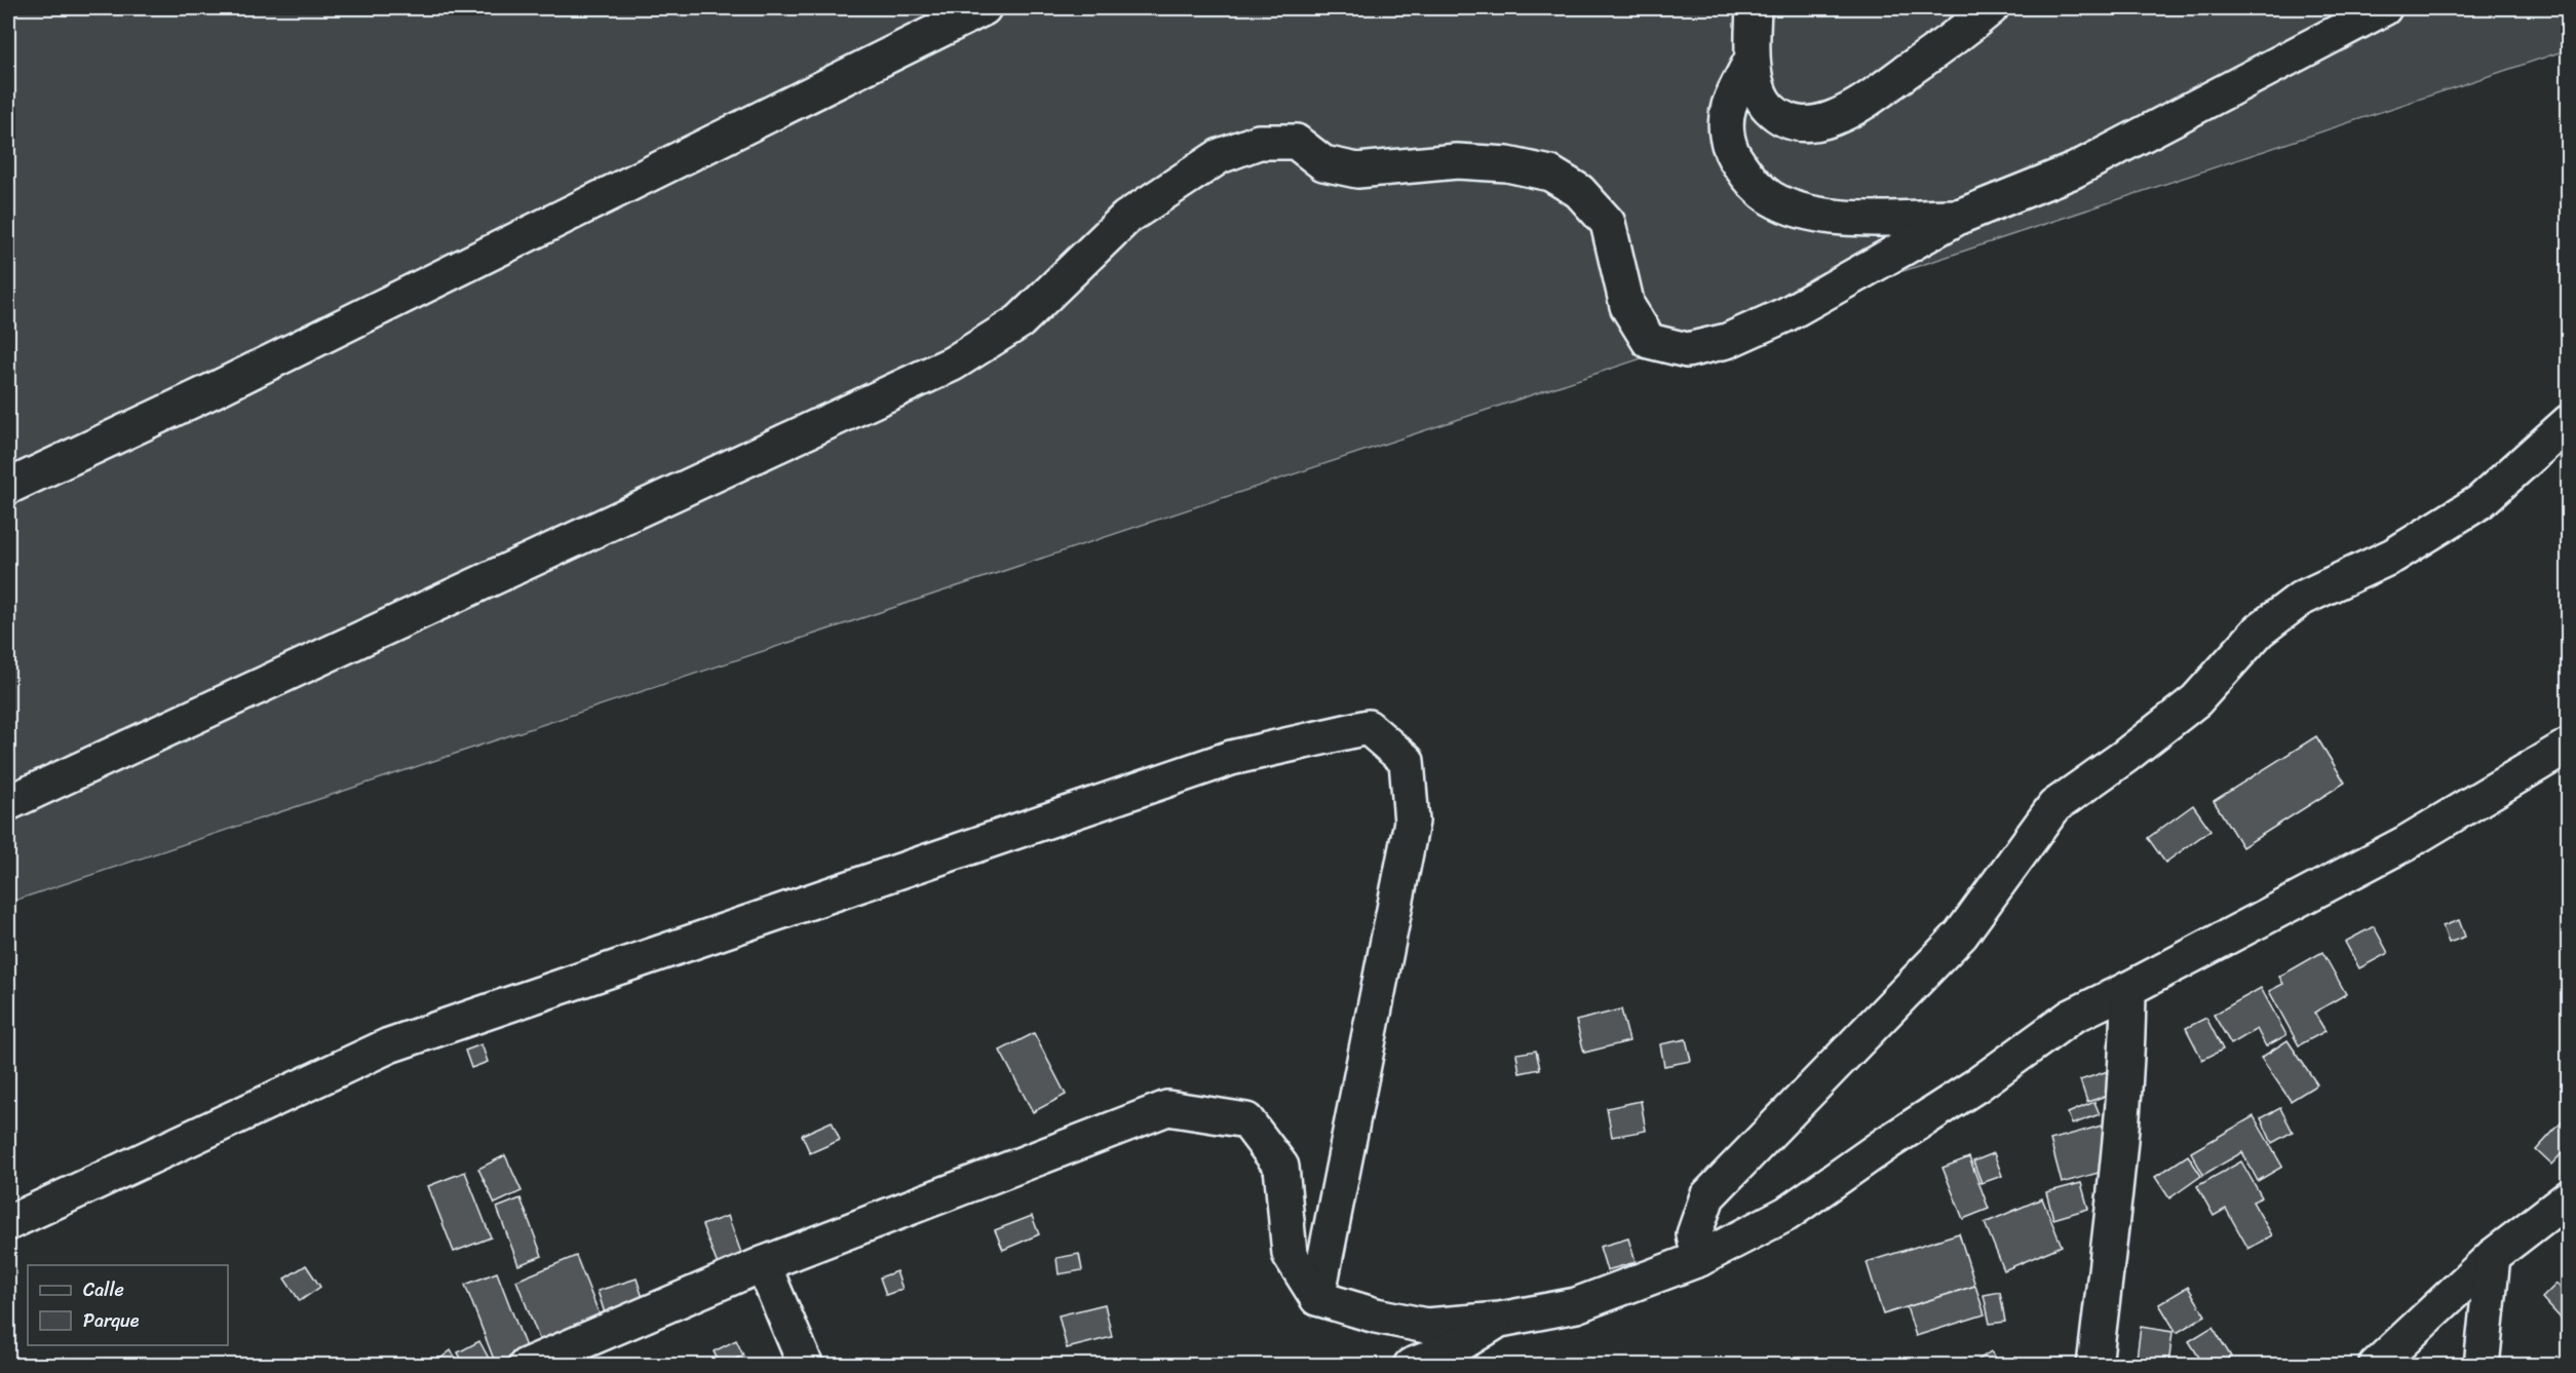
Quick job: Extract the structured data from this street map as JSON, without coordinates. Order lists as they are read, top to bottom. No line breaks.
{"legend":["Calle","Parque"]}
